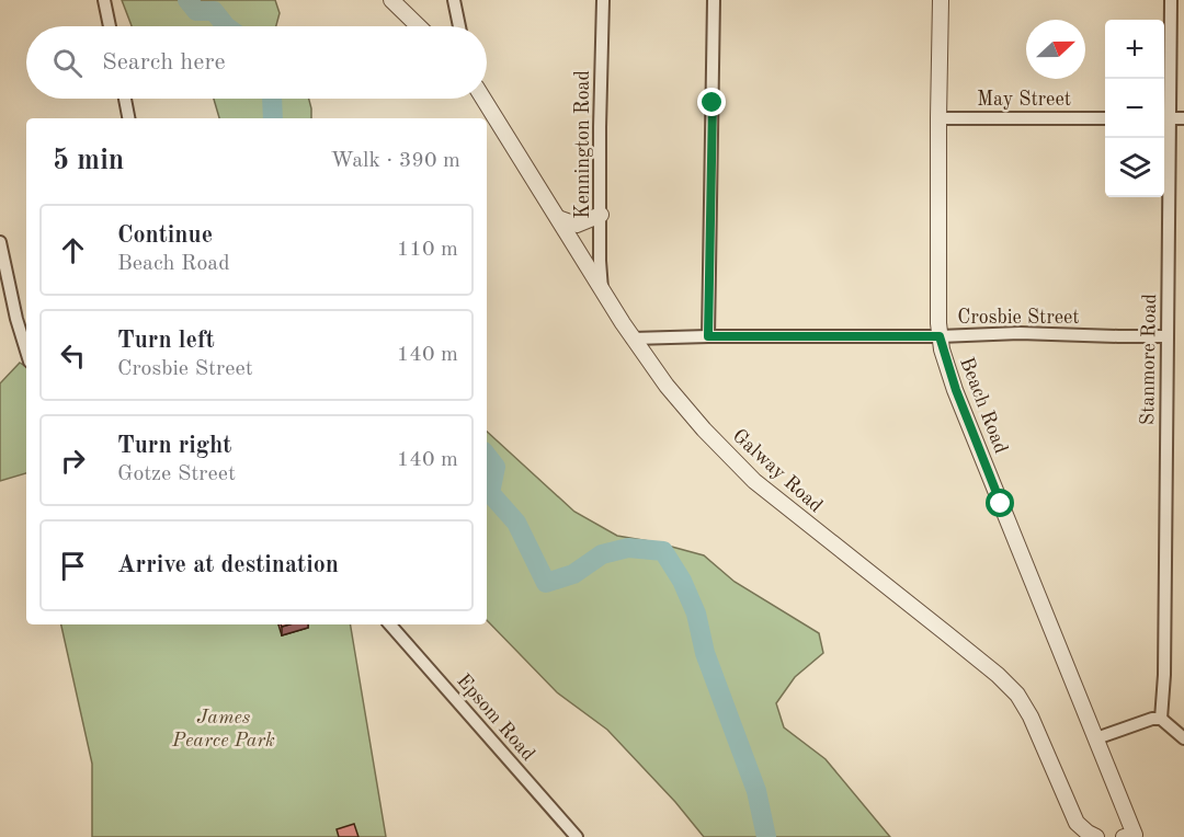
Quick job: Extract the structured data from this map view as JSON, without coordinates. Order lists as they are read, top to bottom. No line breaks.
{"streets":{"street":["May Street","Kennington Road","Crosbie Street","Stanmore Road","Beach Road","Galway Road","Epsom Road"]},"crossings":[["May Street","Beach Road"],["Kennington Road","Galway Road"],["Crosbie Street","Stanmore Road"],["Crosbie Street","Beach Road"],["Crosbie Street","Galway Road"]],"parks":["James Pearce Park"],"north":"right","page":{"map_buttons":["+","−"],"search":"Search here","heading":["5 min","Walk · 390 m"],"list":[["Continue","Beach Road","110 m"],["Turn left","Crosbie Street","140 m"],["Turn right","Gotze Street","140 m"],"Arrive at destination"]}}
